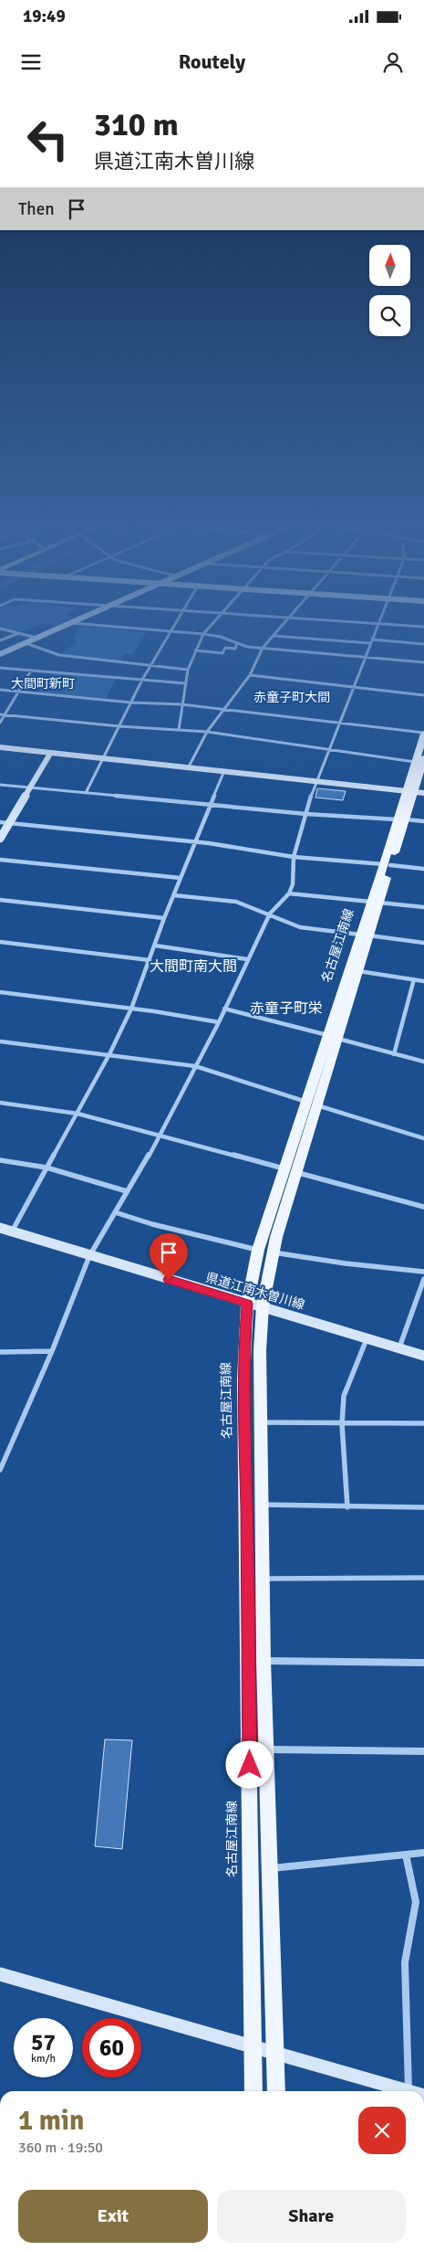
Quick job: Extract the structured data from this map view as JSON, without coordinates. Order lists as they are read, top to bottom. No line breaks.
{"streets":{"main road":["名古屋江南線"],"street":["県道江南木曽川線"]},"crossings":[["名古屋江南線","県道江南木曽川線"]],"districts":["大間町新町","赤童子町大間","大間町南大間","赤童子町栄"],"north":"top","page":{"status":"19:49","header":"Routely","turn":["310 m","県道江南木曽川線"],"then":"Then","speed":"57 km/h","limit":"60","heading":["1 min","360 m · 19:50"],"buttons":["Exit","Share"]}}
